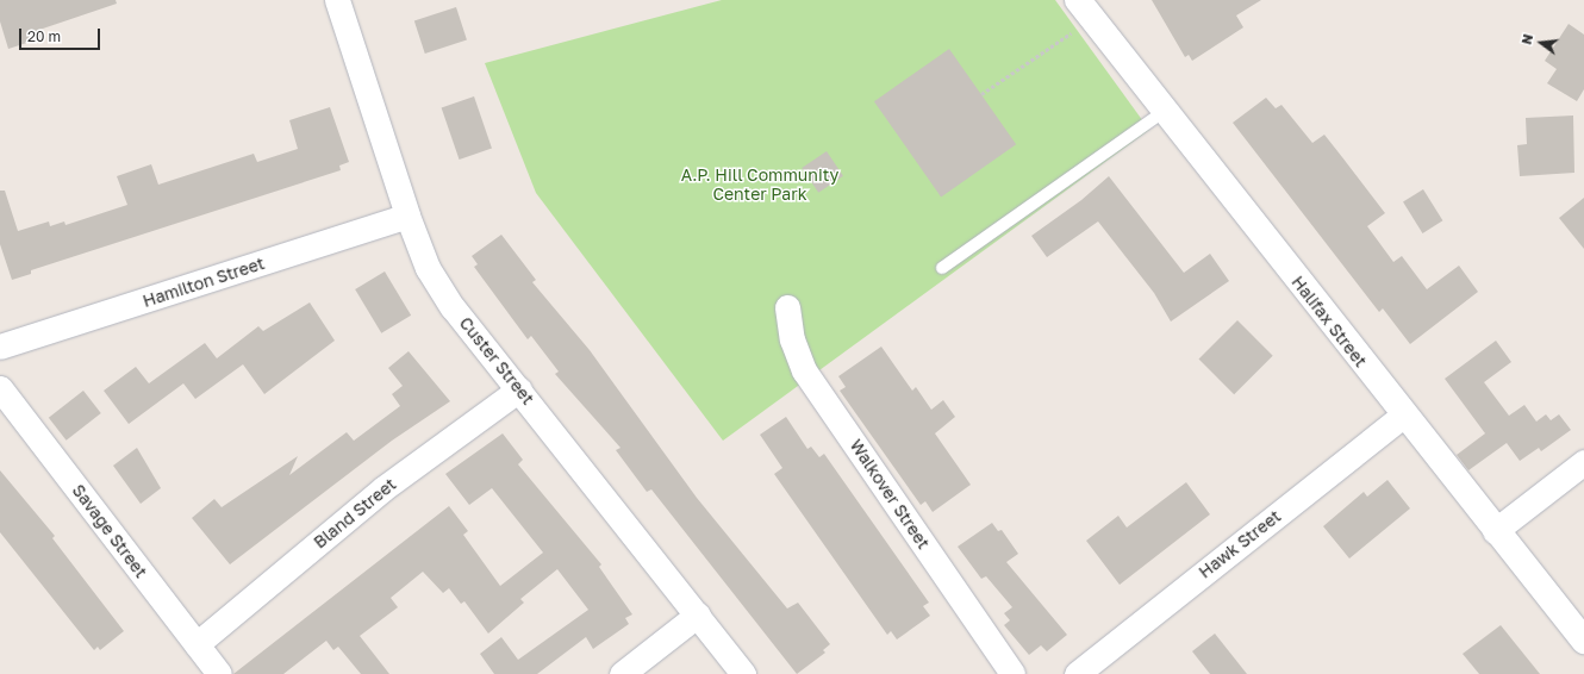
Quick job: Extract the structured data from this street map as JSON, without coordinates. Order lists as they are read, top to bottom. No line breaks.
{"streets":{"main road":["Halifax Street"],"street":["Hamilton Street","Custer Street","Walkover Street","Bland Street","Savage Street","Hawk Street"]},"crossings":[["Hamilton Street","Custer Street"],["Halifax Street","Hawk Street"],["Custer Street","Bland Street"],["Bland Street","Savage Street"]],"parks":["A.P. Hill Community Center Park"],"scale_bar":"20 m","north":"left"}
